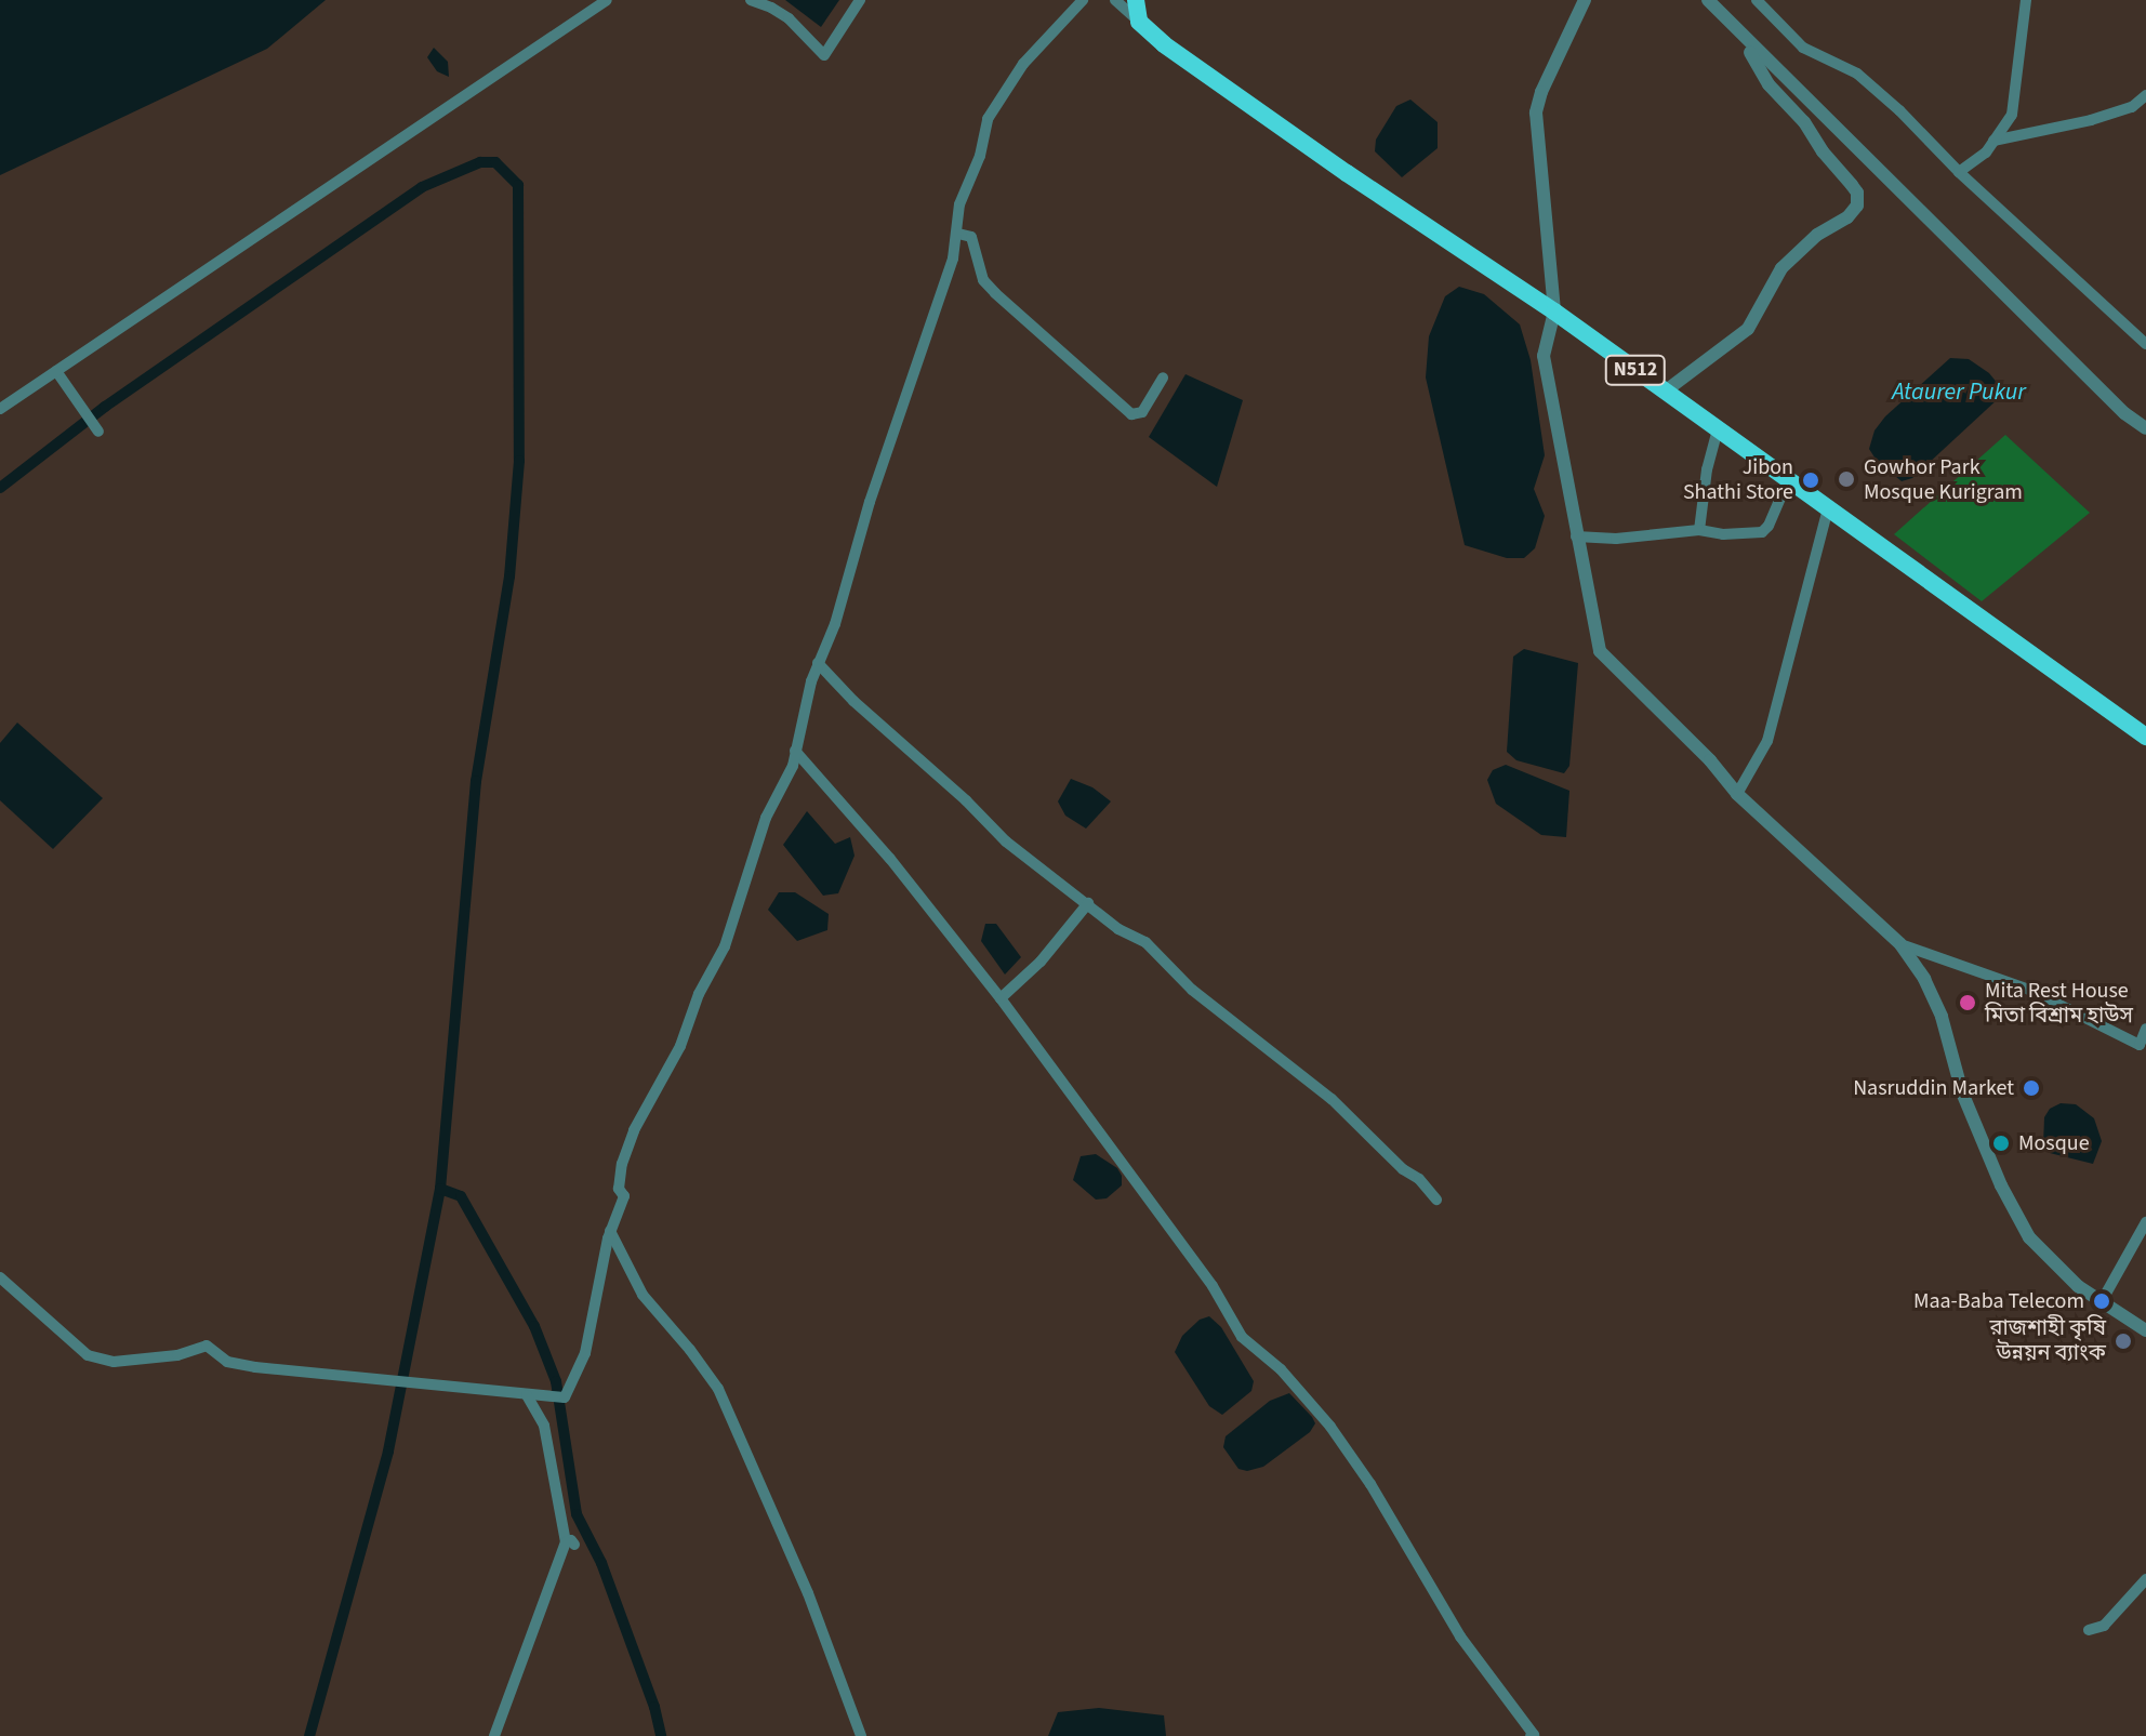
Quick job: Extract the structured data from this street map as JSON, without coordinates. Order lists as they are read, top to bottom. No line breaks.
{"streets":{"highway":["N512"]},"water":["Ataurer Pukur"],"places":["Gowhor Park Mosque Kurigram","Jibon Shathi Store","Mita Rest House মিতা বিশ্রাম হাউস","Nasruddin Market","Mosque","Maa-Baba Telecom","রাজশাহী কৃষি উন্নয়ন ব্যাংক"]}
